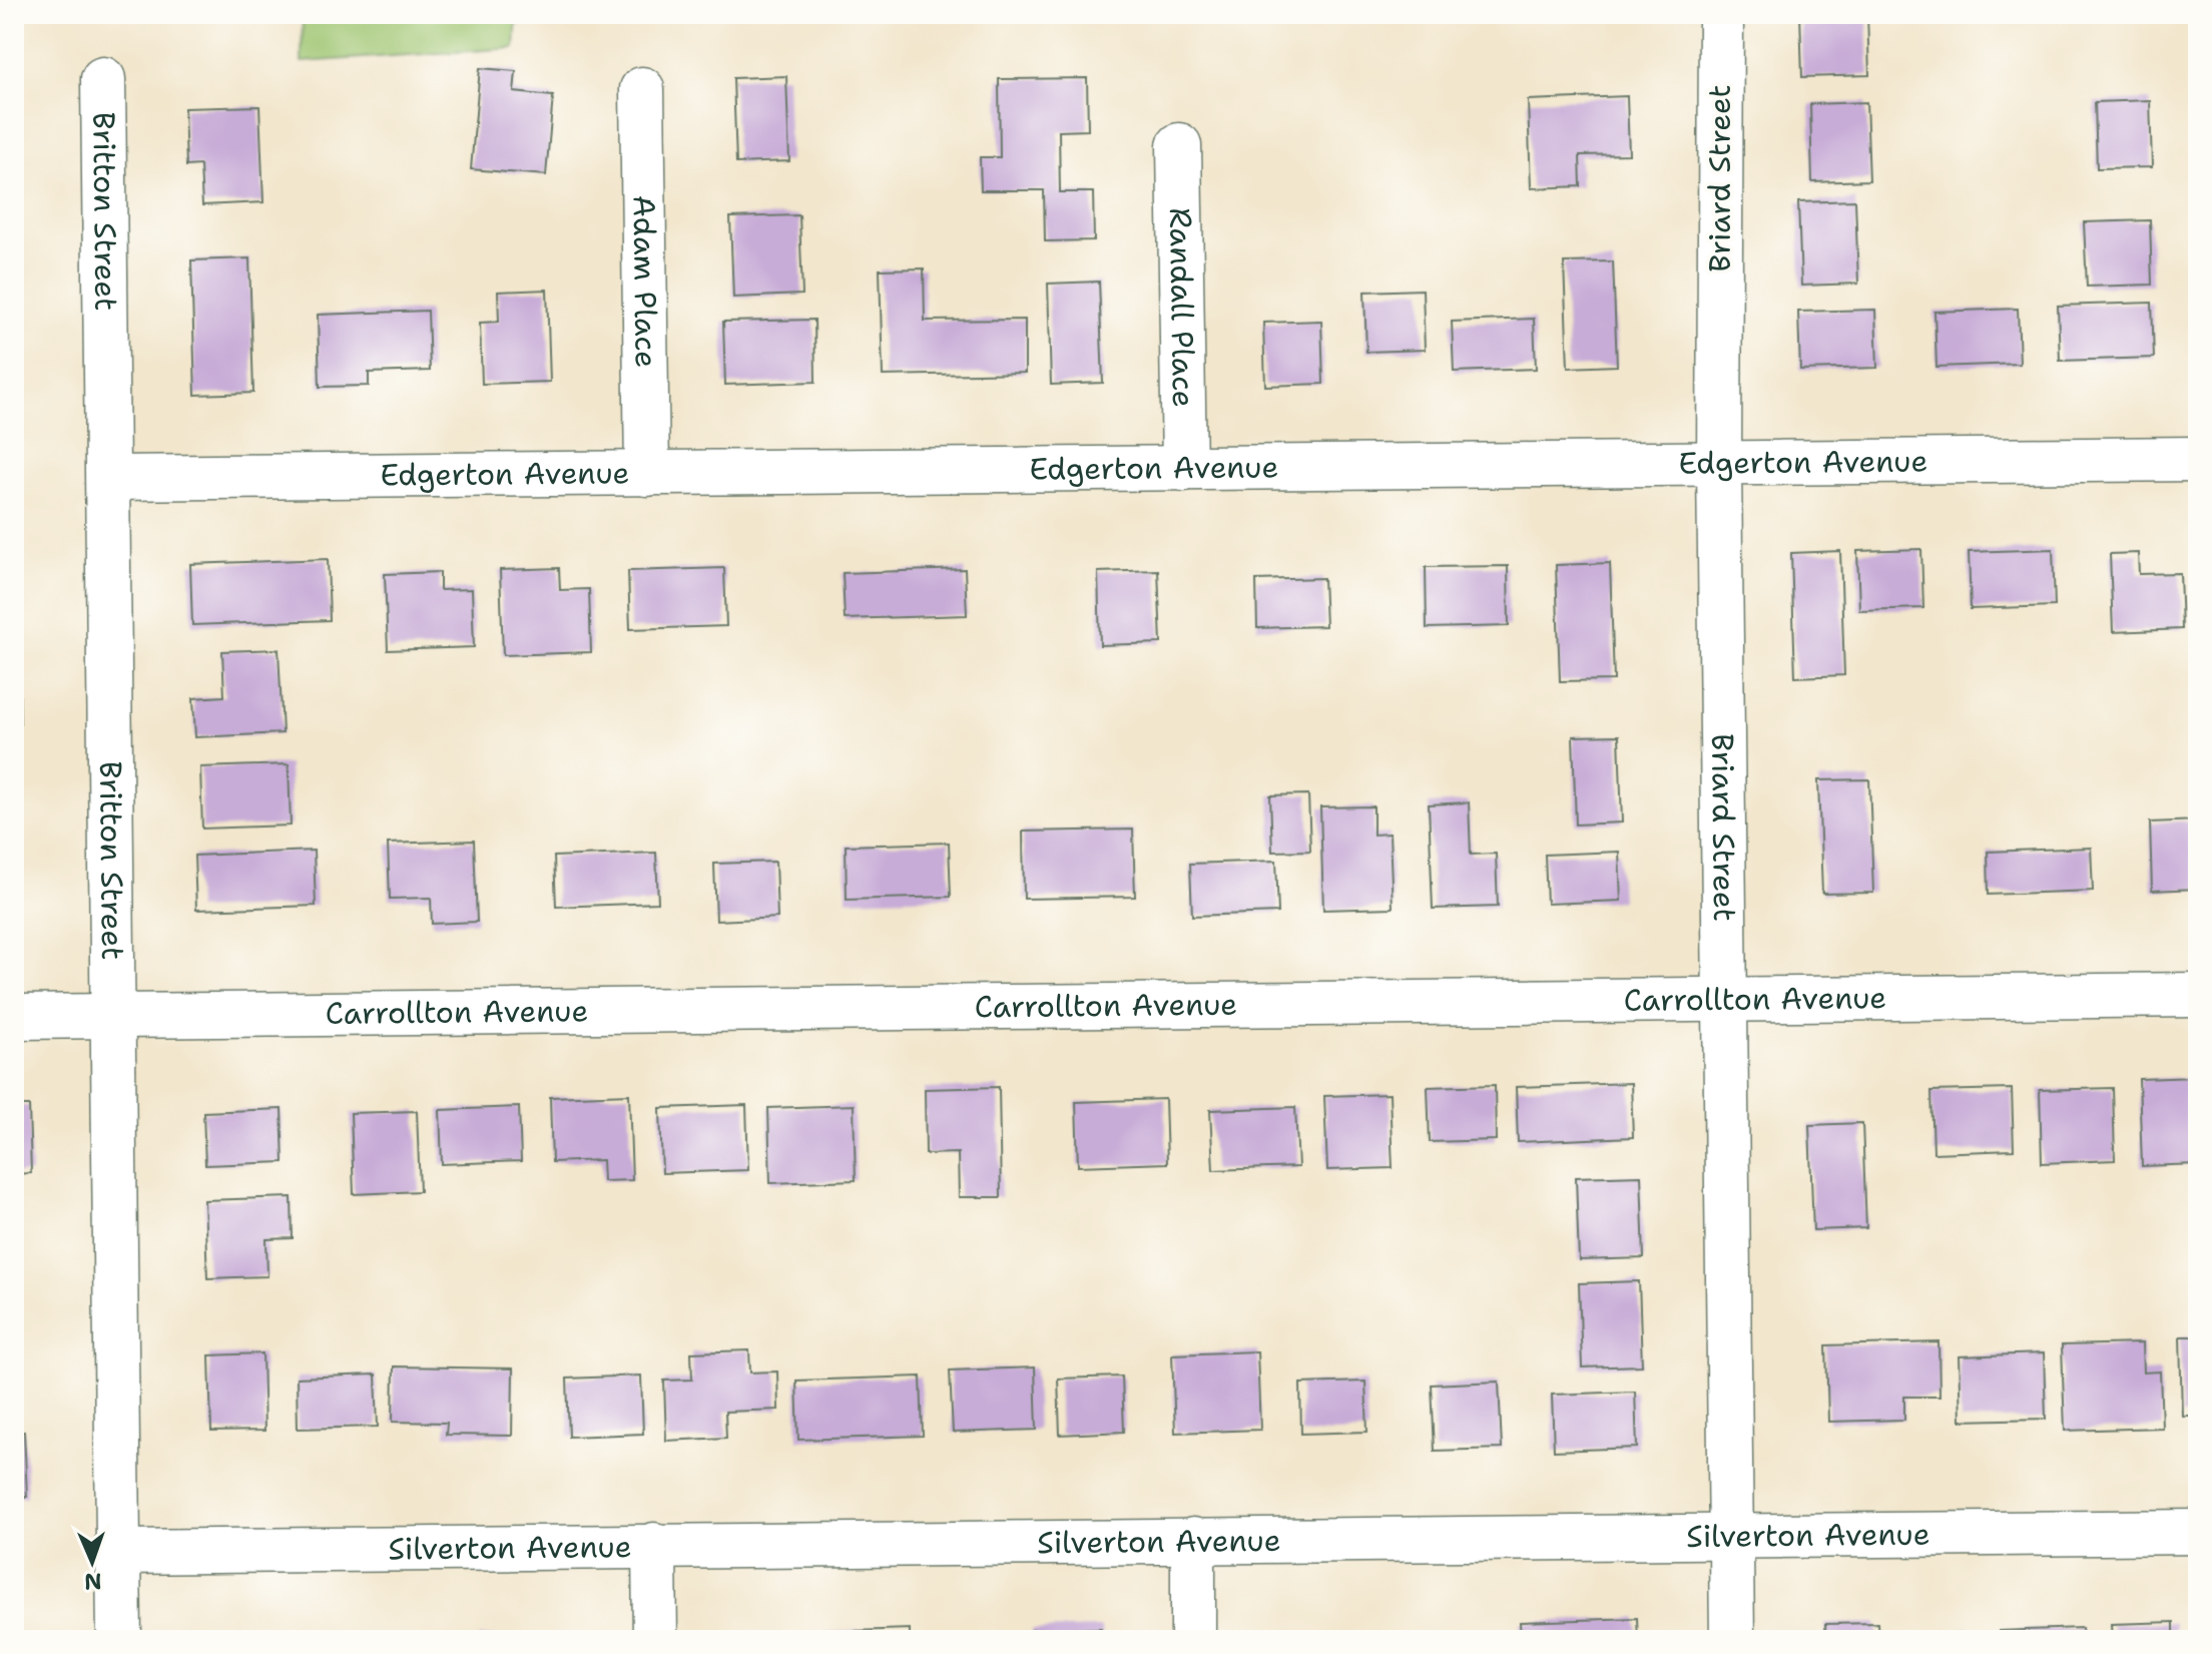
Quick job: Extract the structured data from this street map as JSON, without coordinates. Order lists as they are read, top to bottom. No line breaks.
{"streets":{"street":["Briard Street","Britton Street","Adam Place","Randall Place","Edgerton Avenue","Carrollton Avenue","Silverton Avenue"]},"crossings":[["Briard Street","Edgerton Avenue"],["Briard Street","Carrollton Avenue"],["Briard Street","Silverton Avenue"],["Britton Street","Edgerton Avenue"],["Britton Street","Carrollton Avenue"],["Britton Street","Silverton Avenue"],["Adam Place","Edgerton Avenue"],["Randall Place","Edgerton Avenue"]],"north":"bottom"}
